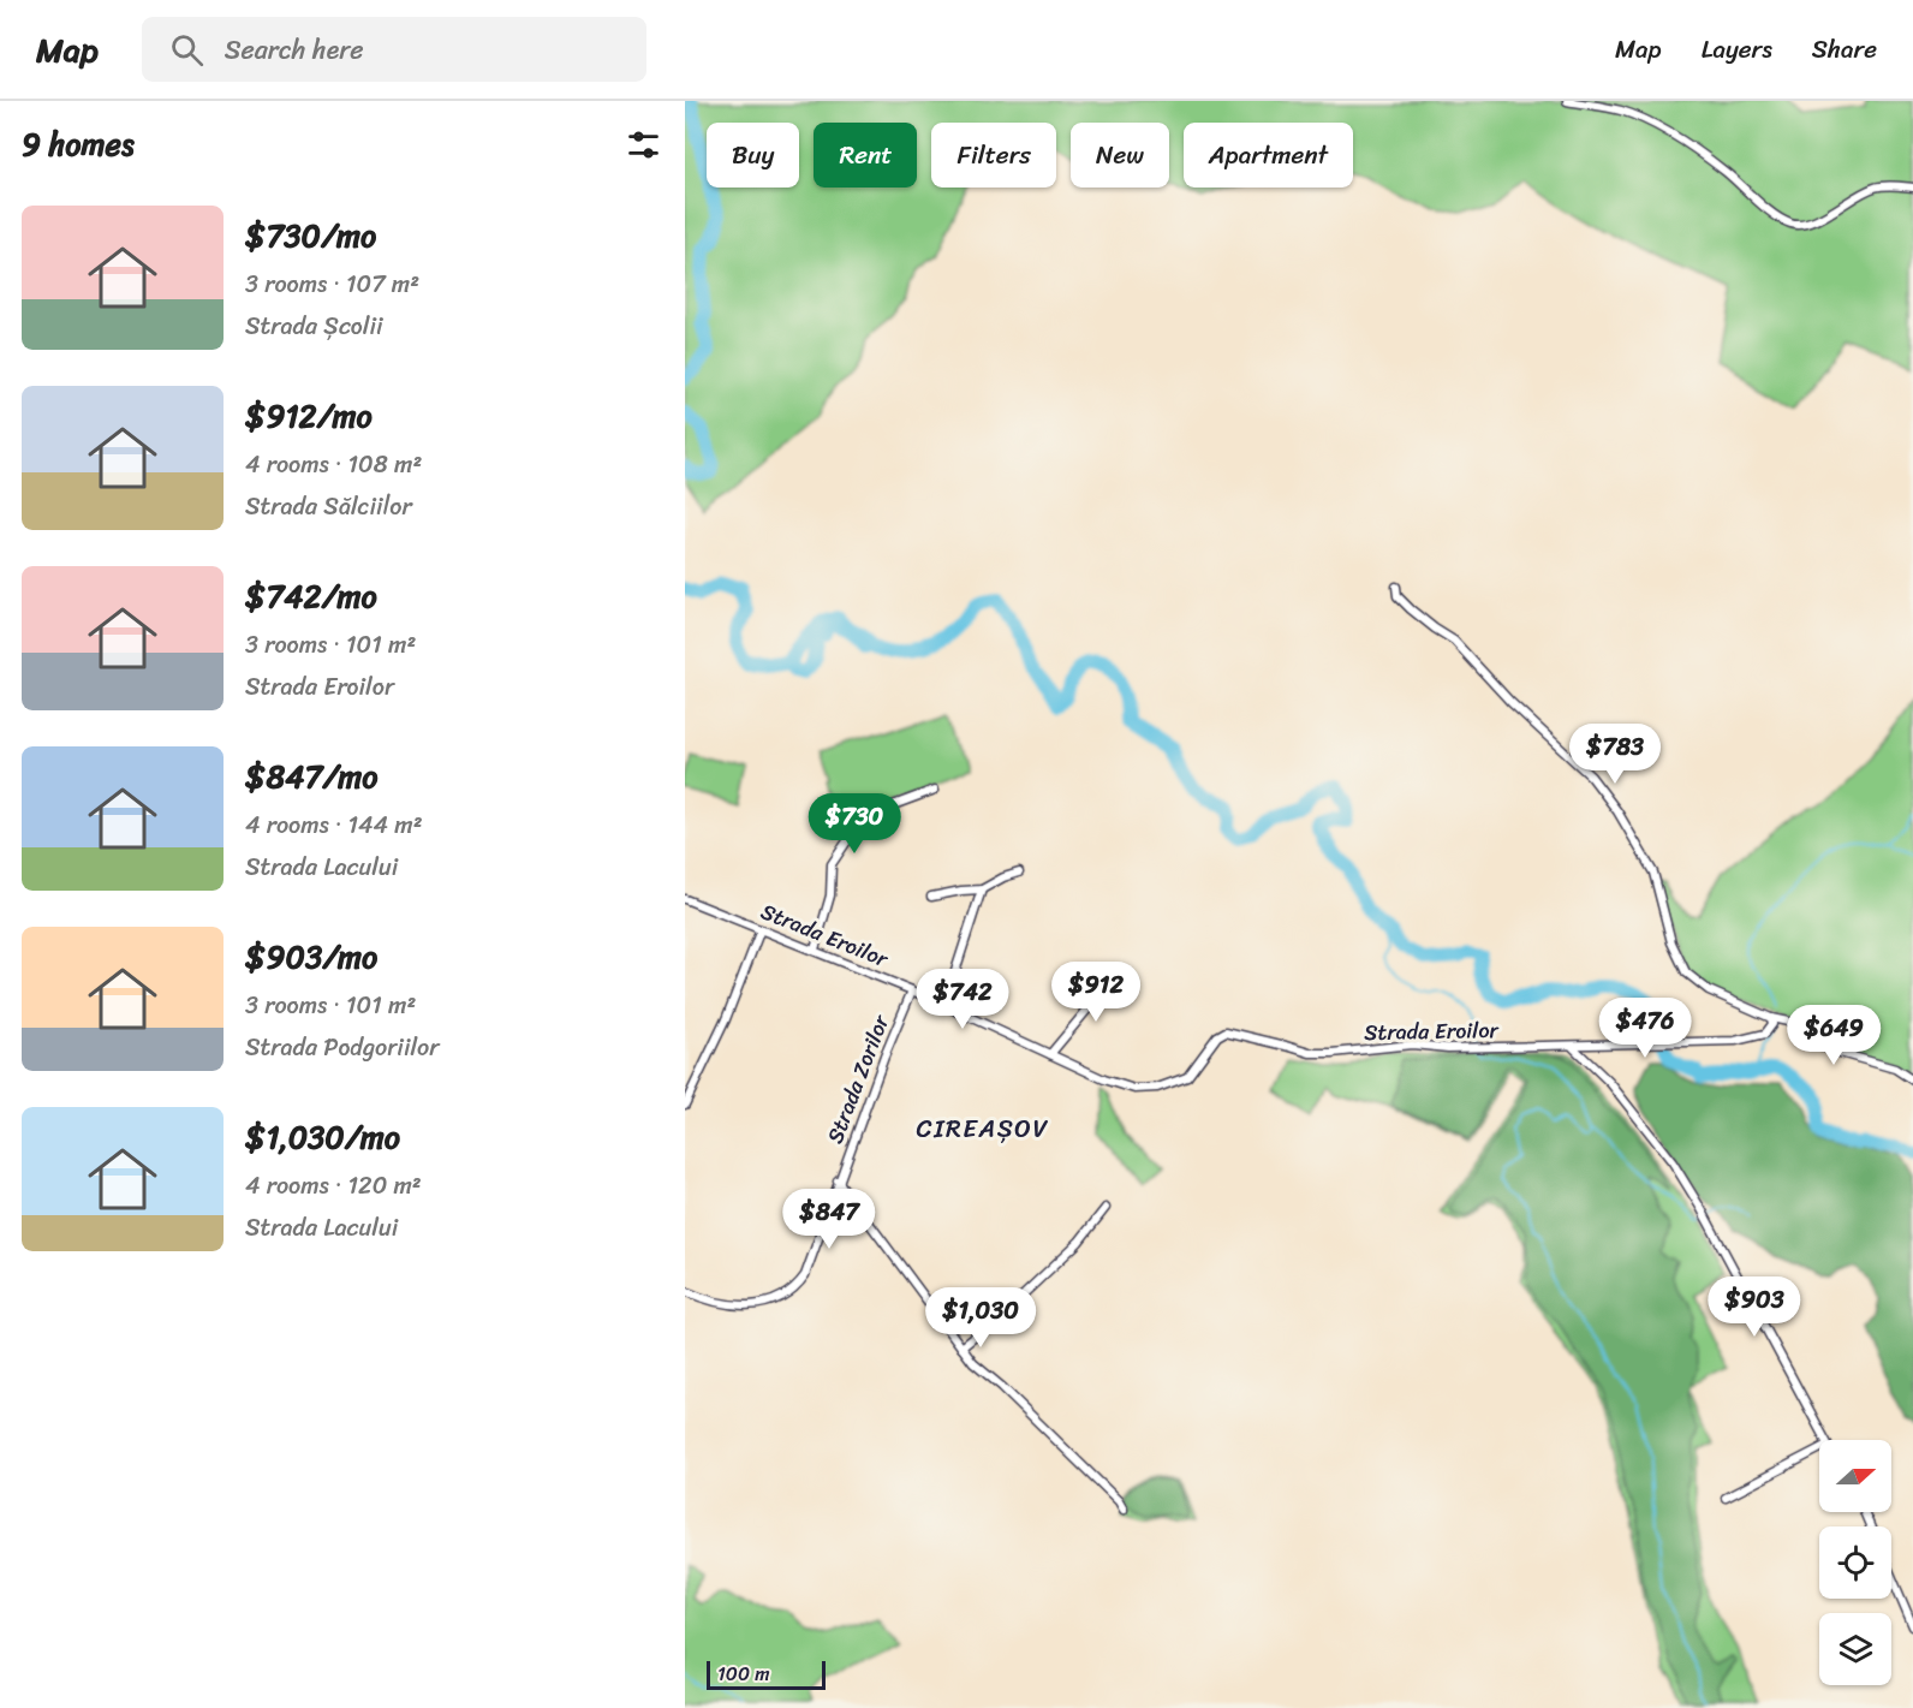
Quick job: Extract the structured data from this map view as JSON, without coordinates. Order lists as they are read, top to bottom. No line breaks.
{"streets":{"street":["Strada Eroilor","Strada Zorilor"]},"crossings":[["Strada Eroilor","Strada Zorilor"]],"districts":["CIREAȘOV"],"scale_bar":"100 m","north":"right","page":{"header":"Map","search":"Search here","nav":["Map","Layers","Share"],"heading":"9 homes","chip":["Buy","Rent","Filters","New","Apartment"],"list":[{"name":"$730/mo","note":"3 rooms · 107 m² · Strada Școlii"},{"name":"$912/mo","note":"4 rooms · 108 m² · Strada Sălciilor"},{"name":"$742/mo","note":"3 rooms · 101 m² · Strada Eroilor"},{"name":"$847/mo","note":"4 rooms · 144 m² · Strada Lacului"},{"name":"$903/mo","note":"3 rooms · 101 m² · Strada Podgoriilor"},{"name":"$1,030/mo","note":"4 rooms · 120 m² · Strada Lacului"}],"price":["$783","$730","$912","$742","$476","$649","$847","$903","$1,030"],"scale":"100 m"}}
